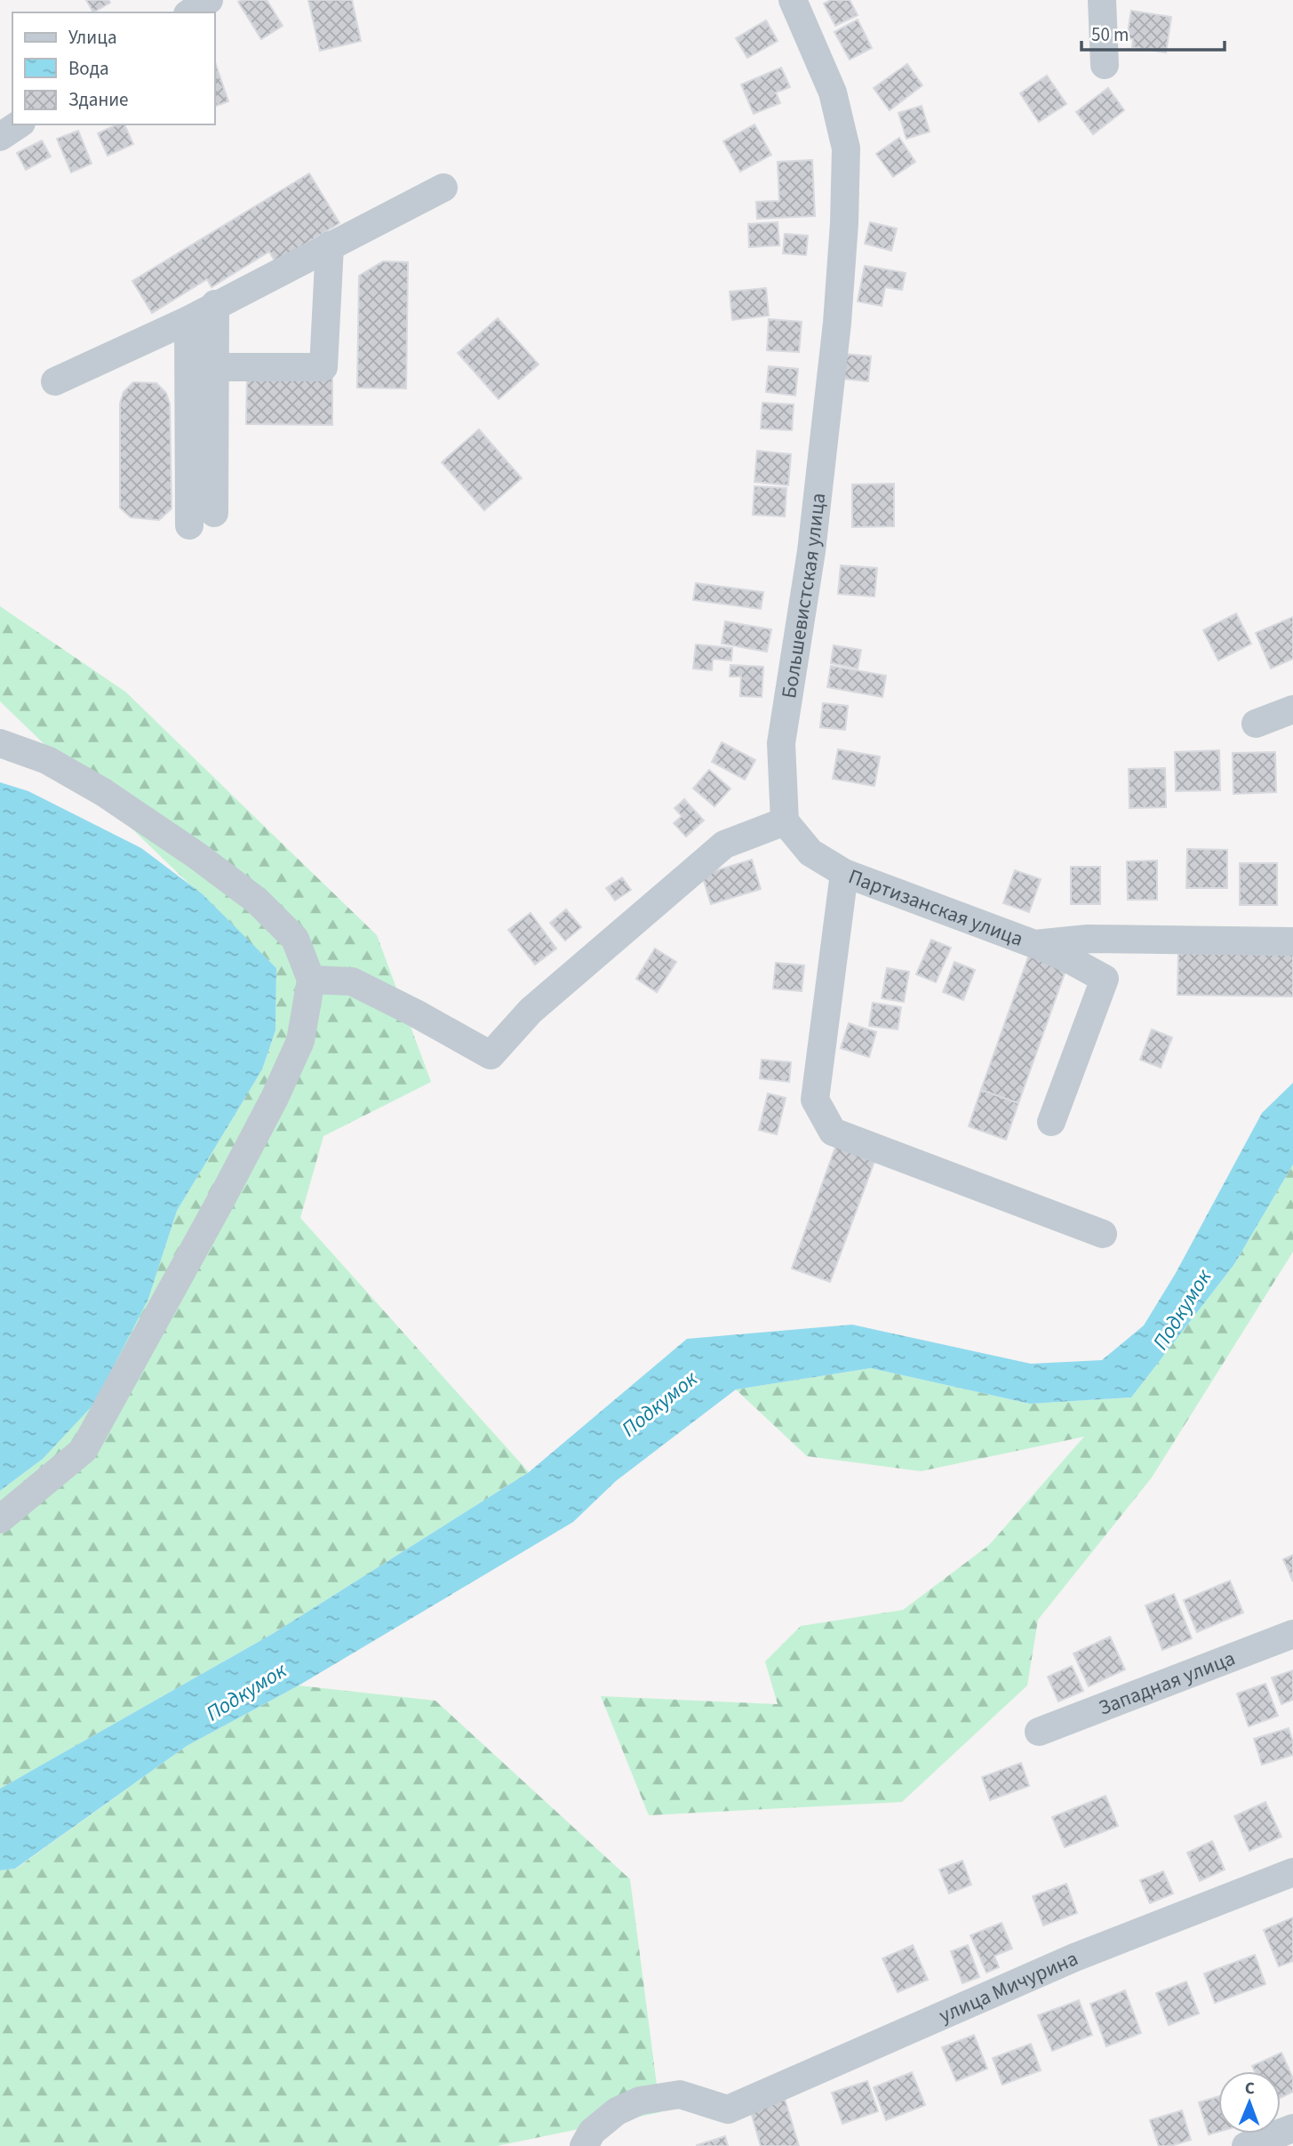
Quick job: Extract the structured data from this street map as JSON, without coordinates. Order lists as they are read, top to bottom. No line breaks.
{"streets":{"street":["Большевистская улица","Партизанская улица","Западная улица","улица Мичурина"]},"crossings":[["Большевистская улица","Партизанская улица"]],"water":["Подкумок"],"legend":["Улица","Вода","Здание"],"scale_bar":"50 m","north":"top"}
